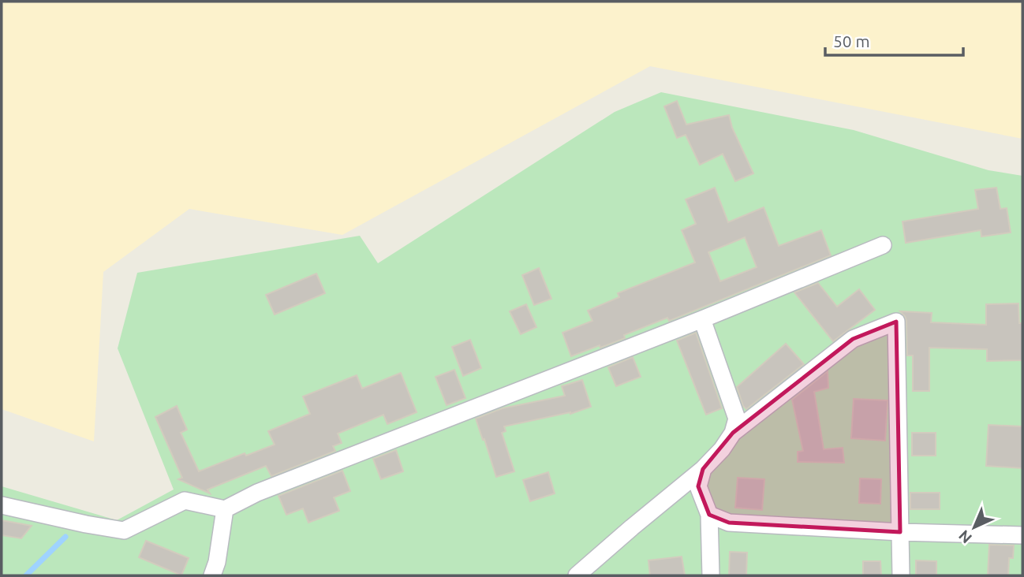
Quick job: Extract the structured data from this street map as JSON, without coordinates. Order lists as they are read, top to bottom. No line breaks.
{"scale_bar":"50 m","north":"bottom left"}
